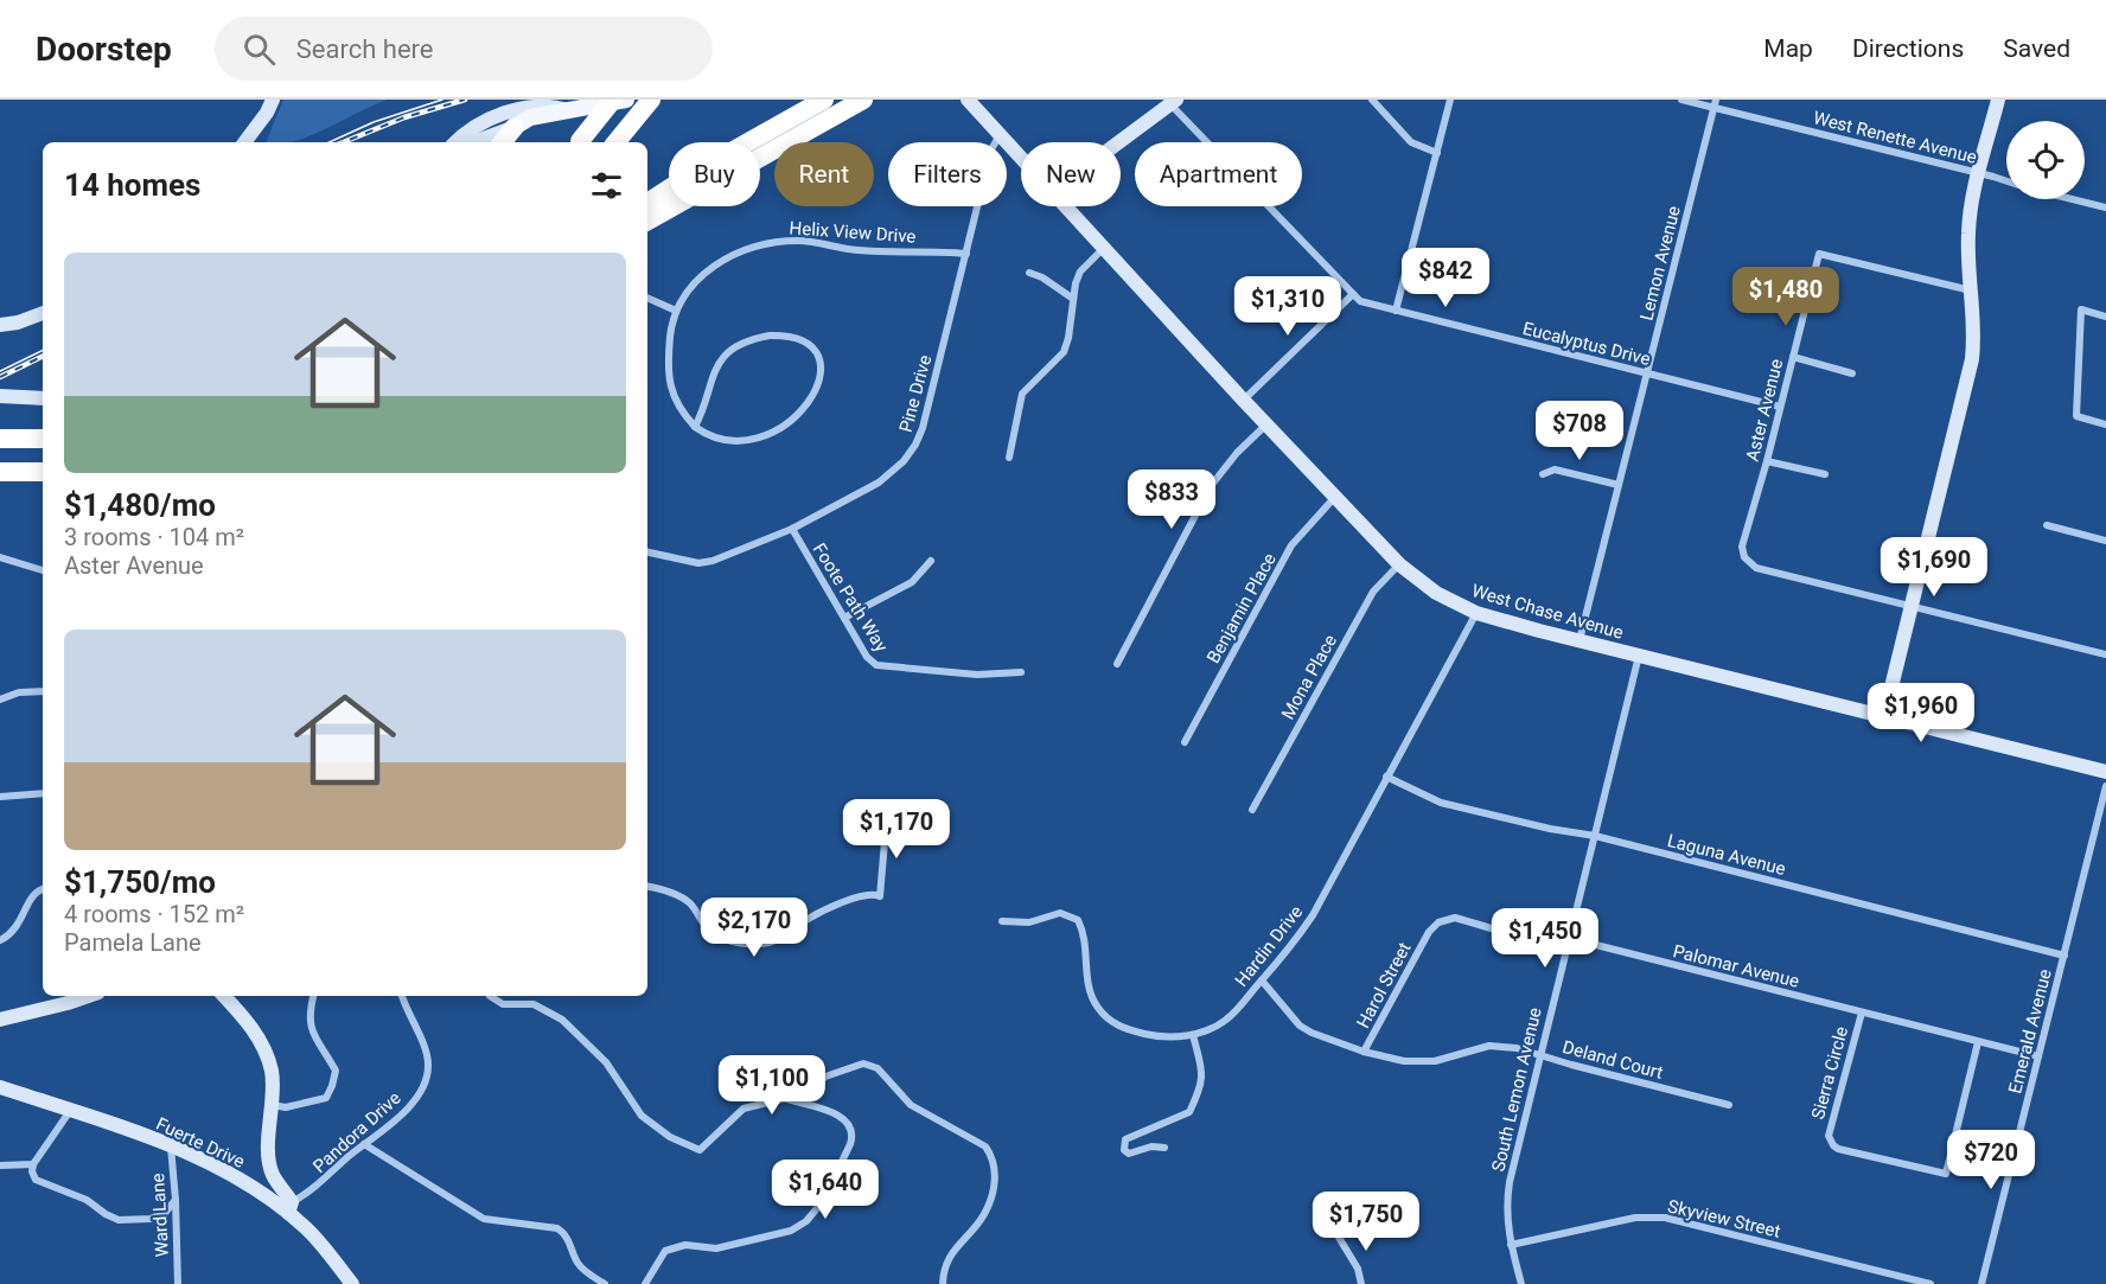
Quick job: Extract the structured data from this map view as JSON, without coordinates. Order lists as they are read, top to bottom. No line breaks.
{"streets":{"main road":["West Chase Avenue","Fuerte Drive"],"street":["West Renette Avenue","Helix View Drive","Lemon Avenue","Eucalyptus Drive","Pine Drive","Aster Avenue","Foote Path Way","Benjamin Place","Mona Place","Laguna Avenue","Hardin Drive","Palomar Avenue","Harol Street","Emerald Avenue","Deland Court","Sierra Circle","South Lemon Avenue","Pandora Drive","Ward Lane","Skyview Street"]},"crossings":[["West Renette Avenue","Lemon Avenue"],["Helix View Drive","Pine Drive"],["Lemon Avenue","Eucalyptus Drive"],["Lemon Avenue","West Chase Avenue"],["Eucalyptus Drive","Aster Avenue"],["Pine Drive","Foote Path Way"],["Pine Drive","West Chase Avenue"],["Benjamin Place","West Chase Avenue"],["West Chase Avenue","Mona Place"],["West Chase Avenue","Hardin Drive"],["West Chase Avenue","South Lemon Avenue"],["Laguna Avenue","Hardin Drive"],["Laguna Avenue","Emerald Avenue"],["Laguna Avenue","South Lemon Avenue"],["Hardin Drive","Deland Court"],["Palomar Avenue","Harol Street"],["Palomar Avenue","Emerald Avenue"],["Palomar Avenue","Sierra Circle"],["Palomar Avenue","South Lemon Avenue"],["Harol Street","Deland Court"],["Deland Court","South Lemon Avenue"],["South Lemon Avenue","Skyview Street"],["Pandora Drive","Fuerte Drive"],["Fuerte Drive","Ward Lane"]],"page":{"header":"Doorstep","search":"Search here","nav":["Map","Directions","Saved"],"chip":["Buy","Rent","Filters","New","Apartment"],"heading":"14 homes","list":[{"name":"$1,480/mo","note":"3 rooms · 104 m² · Aster Avenue"},{"name":"$1,750/mo","note":"4 rooms · 152 m² · Pamela Lane"}],"price":["$842","$1,480","$1,310","$708","$833","$1,690","$1,960","$1,170","$2,170","$1,450","$1,100","$720","$1,640","$1,750"]}}
